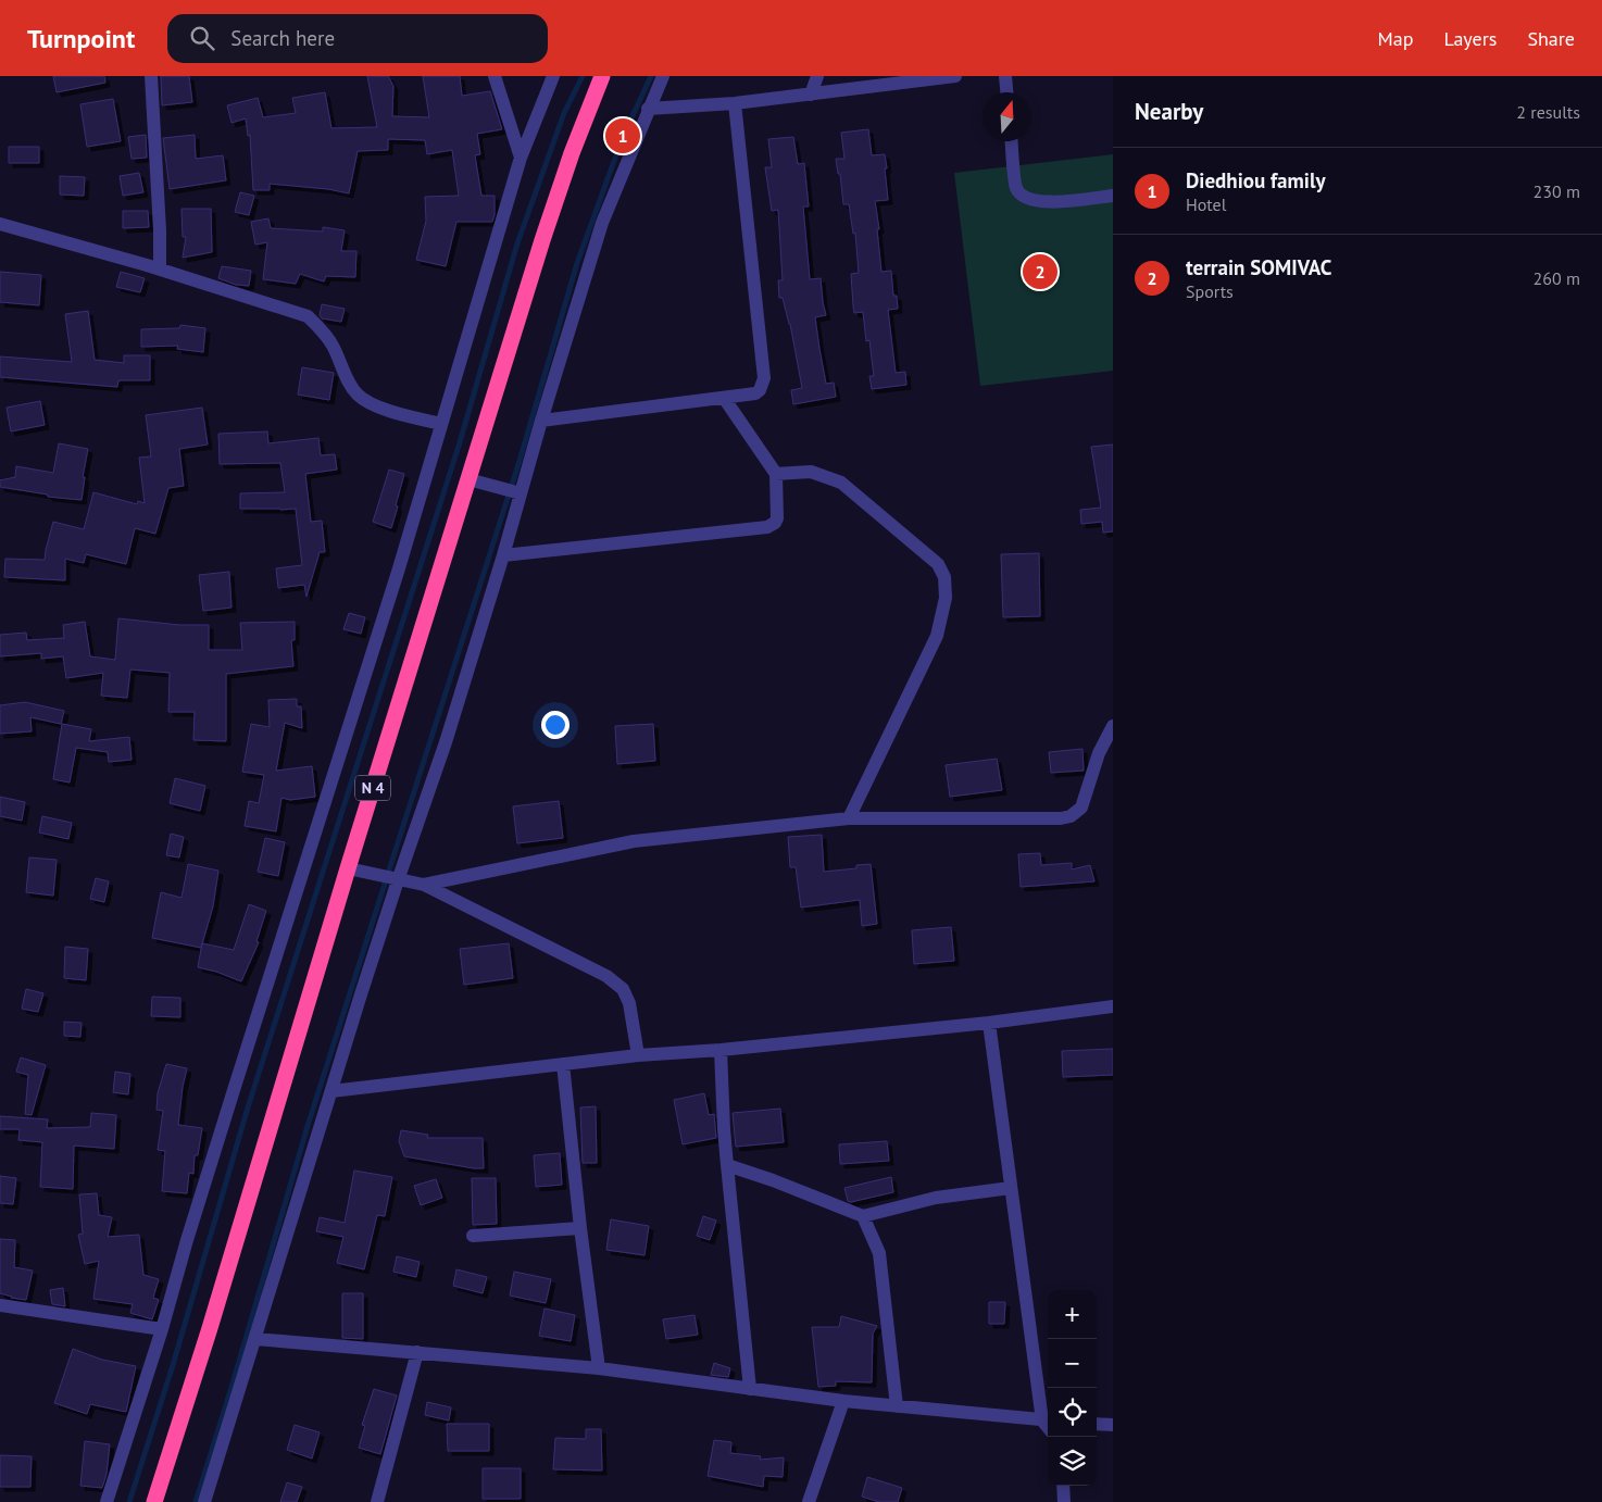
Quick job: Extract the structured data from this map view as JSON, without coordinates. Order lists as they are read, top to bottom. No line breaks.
{"streets":{"highway":["N 4"]},"north":"top","page":{"header":"Turnpoint","search":"Search here","nav":["Map","Layers","Share"],"heading":["Nearby","2 results"],"pins":["1","2"],"list":[{"mark":"1","name":"Diedhiou family","note":"Hotel","value":"230 m"},{"mark":"2","name":"terrain SOMIVAC","note":"Sports","value":"260 m"}],"map_buttons":["+","−"]}}
